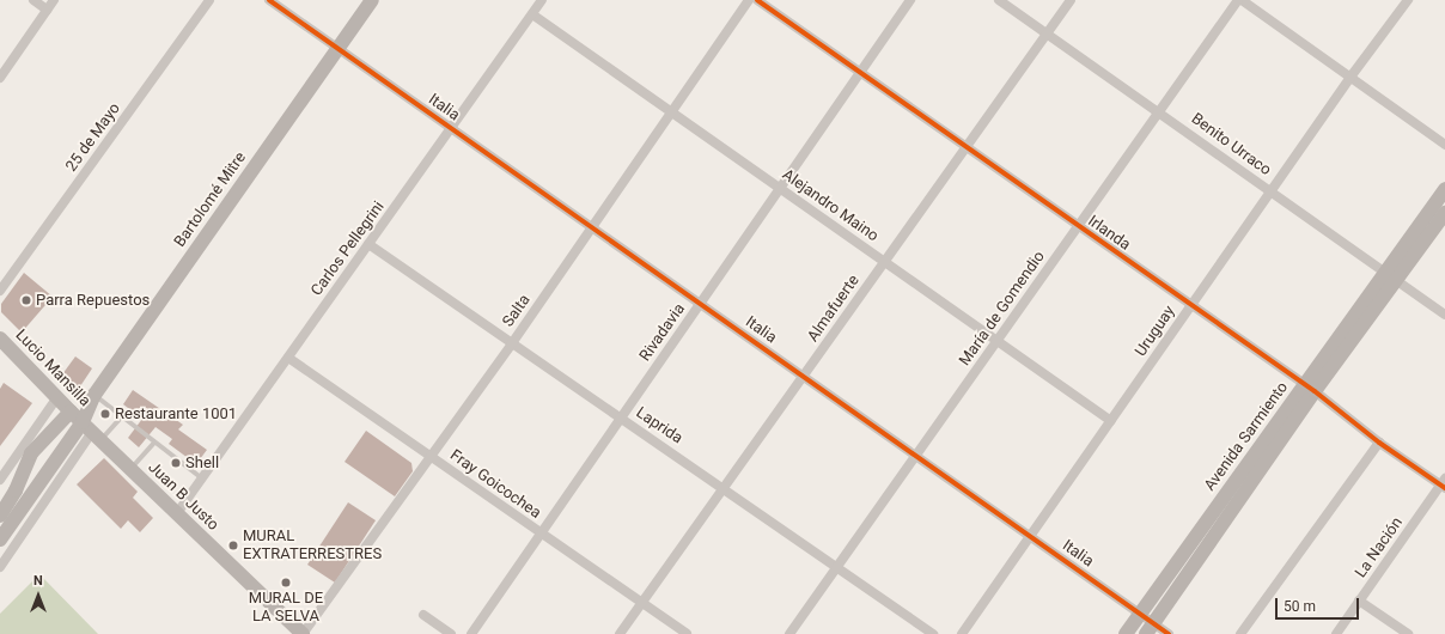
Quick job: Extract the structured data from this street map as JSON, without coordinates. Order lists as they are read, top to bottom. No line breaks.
{"streets":{"main road":["Bartolomé Mitre","Lucio Mansilla","Avenida Sarmiento","Juan B Justo"],"street":["Italia","25 de Mayo","Benito Urraco","Alejandro Maino","Irlanda","Carlos Pellegrini","Almafuerte","María de Gomendio","Salta","Uruguay","Rivadavia","Laprida","Fray Goicochea","La Nación"]},"crossings":[["Italia","Bartolomé Mitre"],["Italia","Carlos Pellegrini"],["Italia","Almafuerte"],["Italia","María de Gomendio"],["Italia","Salta"],["Italia","Uruguay"],["Italia","Rivadavia"],["Italia","Avenida Sarmiento"],["Benito Urraco","Almafuerte"],["Benito Urraco","María de Gomendio"],["Benito Urraco","Uruguay"],["Benito Urraco","Avenida Sarmiento"],["Bartolomé Mitre","Lucio Mansilla"],["Bartolomé Mitre","Juan B Justo"],["Alejandro Maino","Carlos Pellegrini"],["Alejandro Maino","Almafuerte"],["Alejandro Maino","María de Gomendio"],["Alejandro Maino","Salta"],["Alejandro Maino","Uruguay"],["Alejandro Maino","Rivadavia"],["Irlanda","Almafuerte"],["Irlanda","María de Gomendio"],["Irlanda","Uruguay"],["Irlanda","Rivadavia"],["Irlanda","Avenida Sarmiento"],["Irlanda","La Nación"],["Carlos Pellegrini","Laprida"],["Carlos Pellegrini","Fray Goicochea"],["Carlos Pellegrini","Juan B Justo"],["Almafuerte","Laprida"],["Almafuerte","Fray Goicochea"],["María de Gomendio","Laprida"],["Salta","Laprida"],["Salta","Fray Goicochea"],["Salta","Juan B Justo"],["Rivadavia","Laprida"],["Rivadavia","Fray Goicochea"],["Lucio Mansilla","Juan B Justo"]],"places":["Parra Repuestos","Restaurante 1001","Shell","MURAL EXTRATERRESTRES","MURAL DE LA SELVA"],"scale_bar":"50 m","north":"top"}
